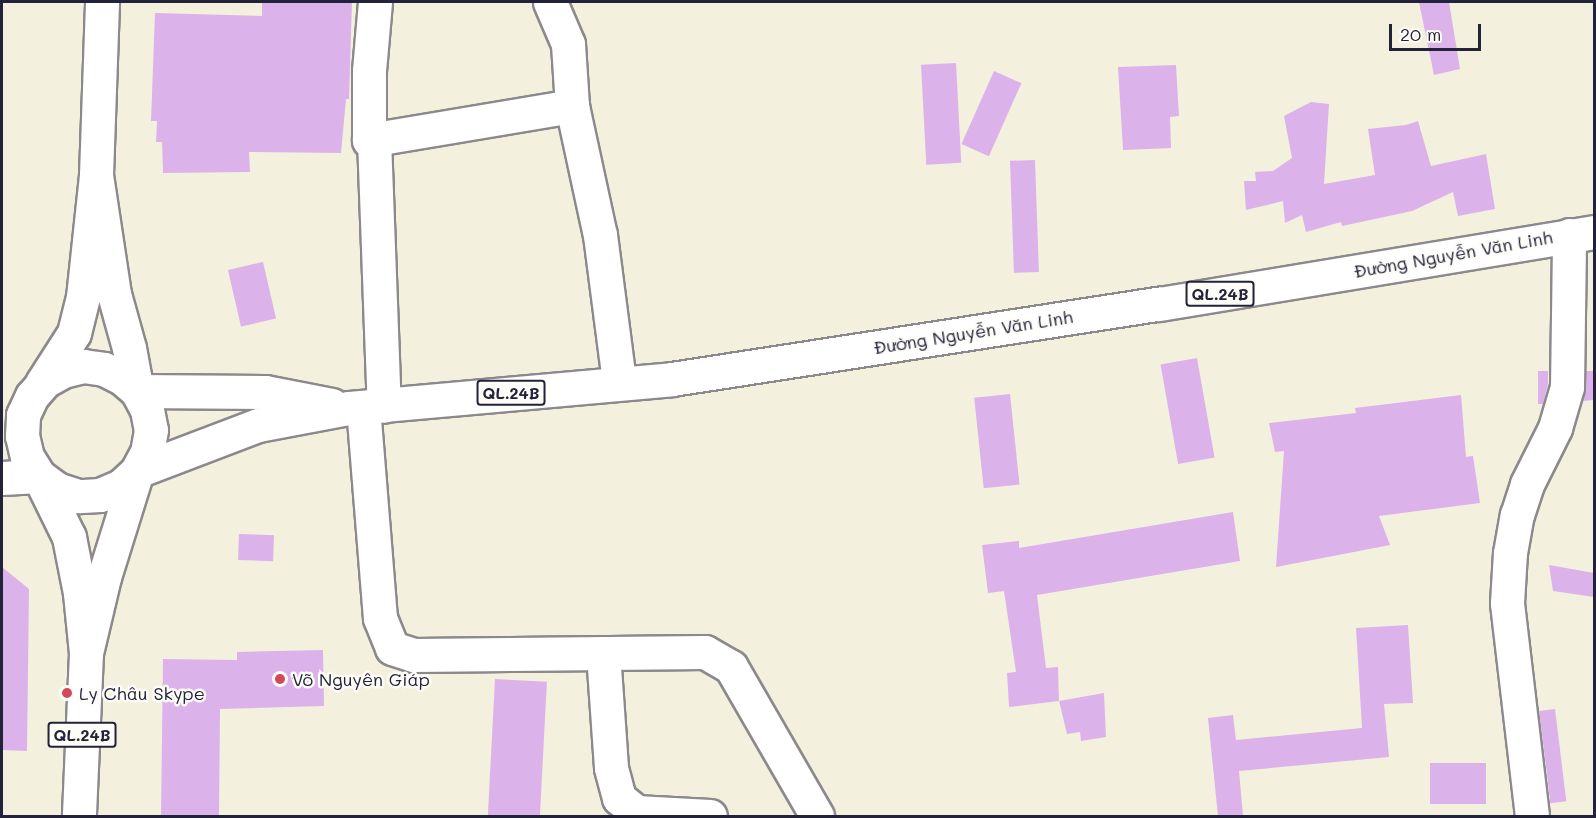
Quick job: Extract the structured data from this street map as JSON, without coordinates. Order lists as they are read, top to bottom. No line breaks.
{"streets":{"main road":["Đường Nguyễn Văn Linh","QL.24B"]},"crossings":[["Đường Nguyễn Văn Linh","QL.24B"]],"places":["Võ Nguyên Giáp","Ly Châu Skype"],"scale_bar":"20 m"}
